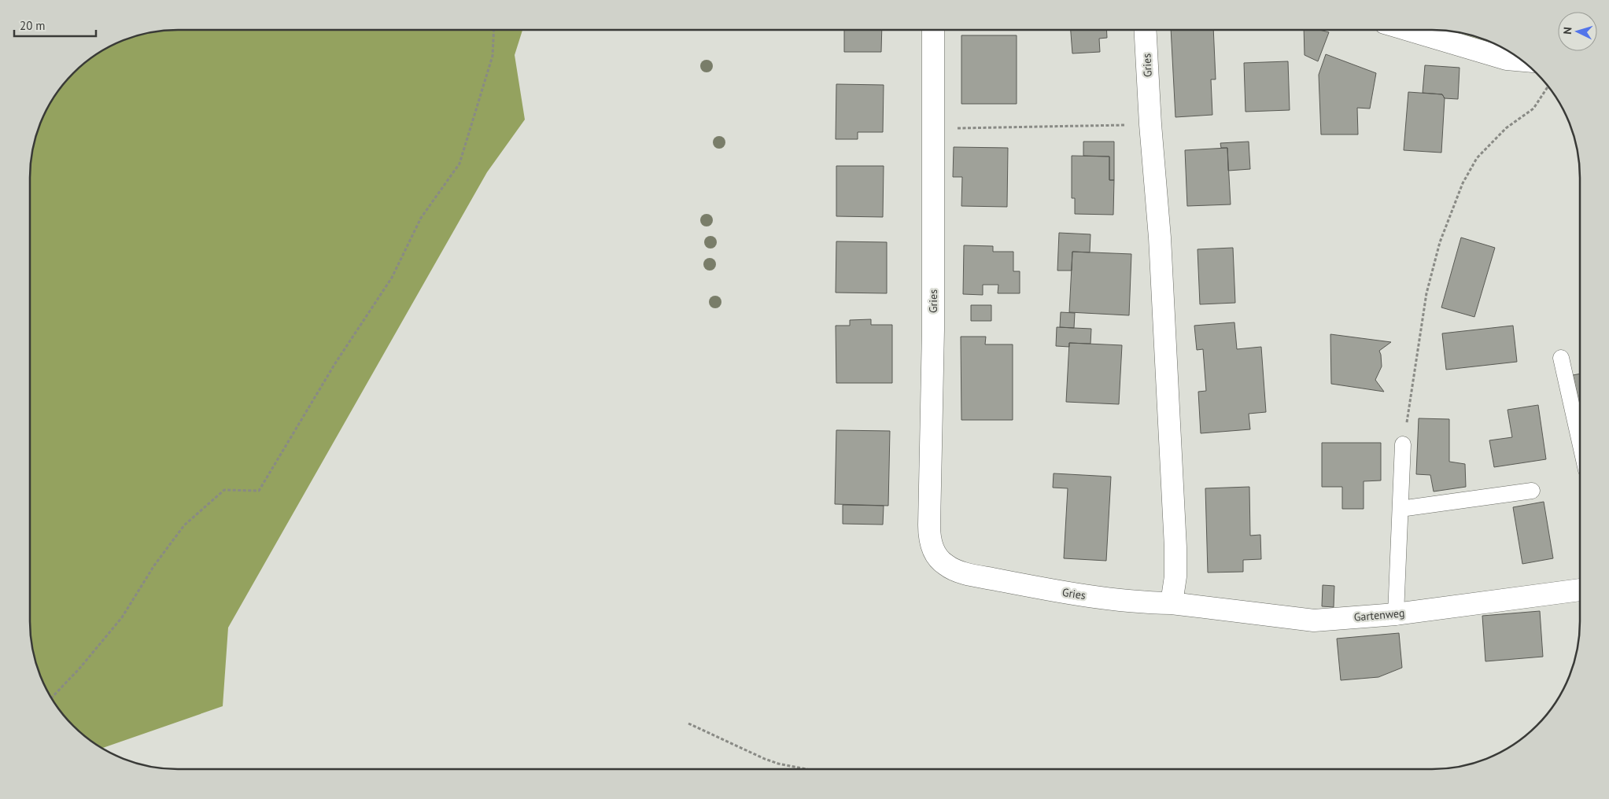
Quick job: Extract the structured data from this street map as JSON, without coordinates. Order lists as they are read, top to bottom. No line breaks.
{"streets":{"street":["Gries","Gartenweg"]},"crossings":[["Gries","Gartenweg"]],"scale_bar":"20 m","north":"left"}
